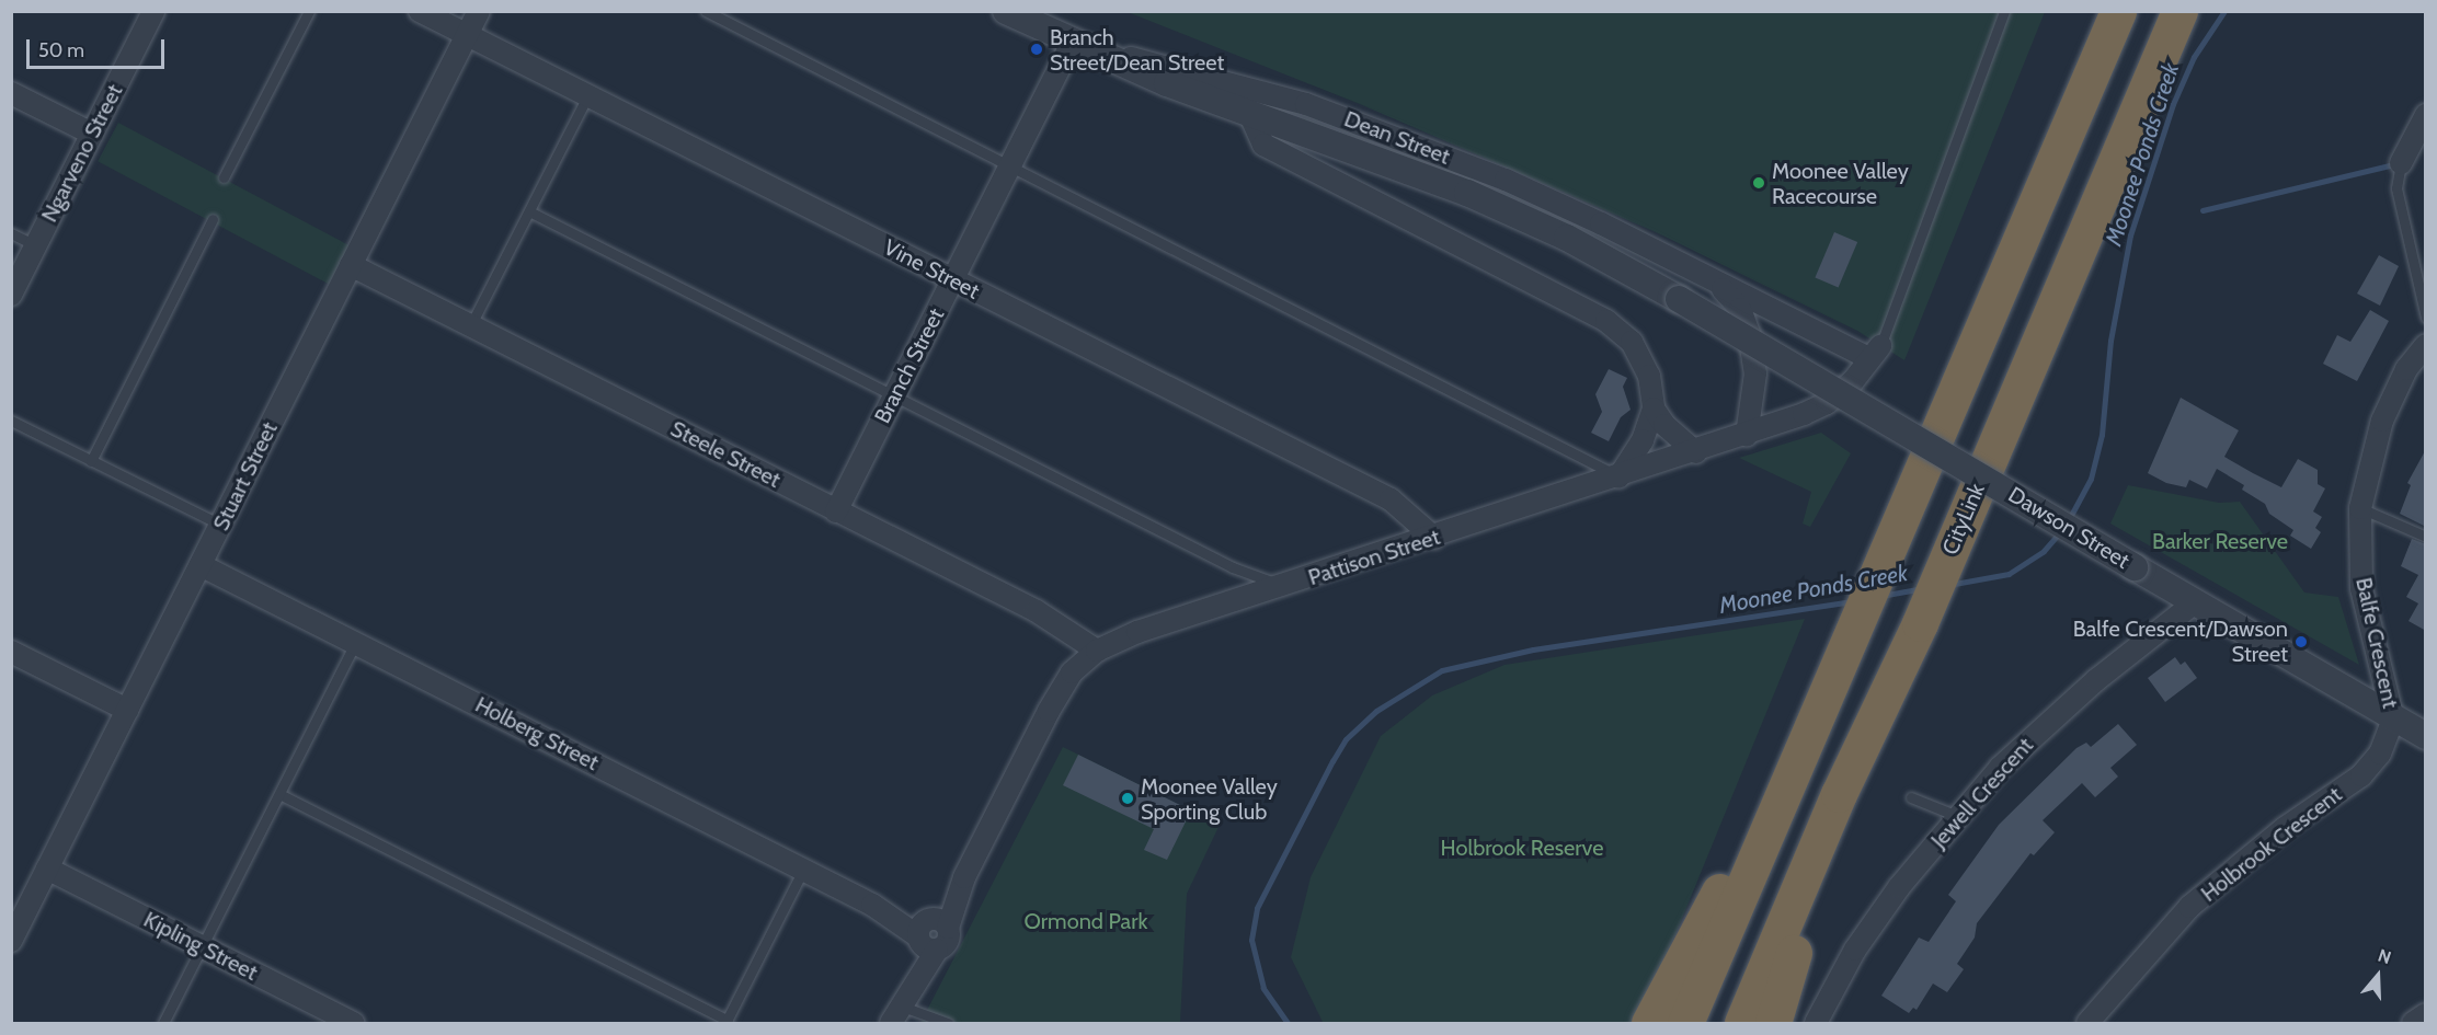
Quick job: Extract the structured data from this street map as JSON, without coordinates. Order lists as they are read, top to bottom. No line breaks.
{"streets":{"highway":["CityLink"],"street":["Dean Street","Ngarveno Street","Vine Street","Branch Street","Steele Street","Stuart Street","Dawson Street","Pattison Street","Balfe Crescent","Holberg Street","Jewell Crescent","Holbrook Crescent","Kipling Street"]},"crossings":[["Dean Street","Branch Street"],["Dean Street","Dawson Street"],["Dean Street","Pattison Street"],["Vine Street","Branch Street"],["Vine Street","Stuart Street"],["Vine Street","Pattison Street"],["Branch Street","Steele Street"],["Steele Street","Stuart Street"],["Steele Street","Pattison Street"],["Stuart Street","Holberg Street"],["Stuart Street","Kipling Street"],["Dawson Street","Balfe Crescent"],["Dawson Street","Jewell Crescent"],["Dawson Street","Holbrook Crescent"],["Pattison Street","Holberg Street"],["Balfe Crescent","Holbrook Crescent"]],"water":["Moonee Ponds Creek"],"parks":["Barker Reserve","Holbrook Reserve","Ormond Park"],"places":["Branch Street/Dean Street","Moonee Valley Racecourse","Balfe Crescent/Dawson Street","Moonee Valley Sporting Club"],"scale_bar":"50 m","north":"top"}
